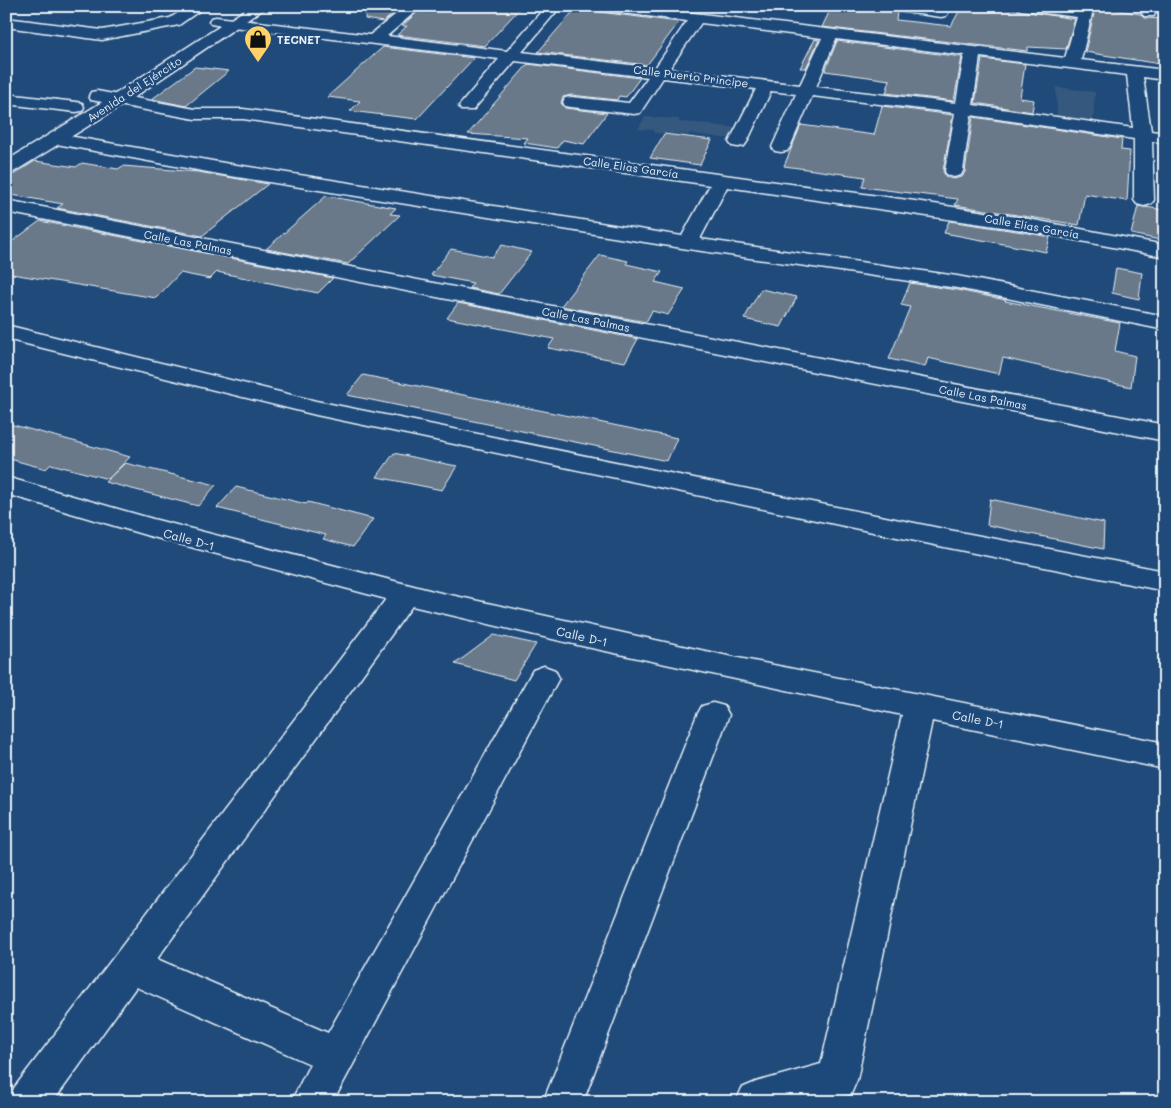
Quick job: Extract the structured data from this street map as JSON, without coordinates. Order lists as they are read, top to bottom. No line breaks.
{"streets":{"street":["Calle Puerto Principe","Avenida del Ejército","Calle Elías García","Calle Las Palmas","Calle D-1"]},"crossings":[["Calle Puerto Principe","Avenida del Ejército"],["Avenida del Ejército","Calle Elías García"]],"places":{"shop":["TECNET"]}}
